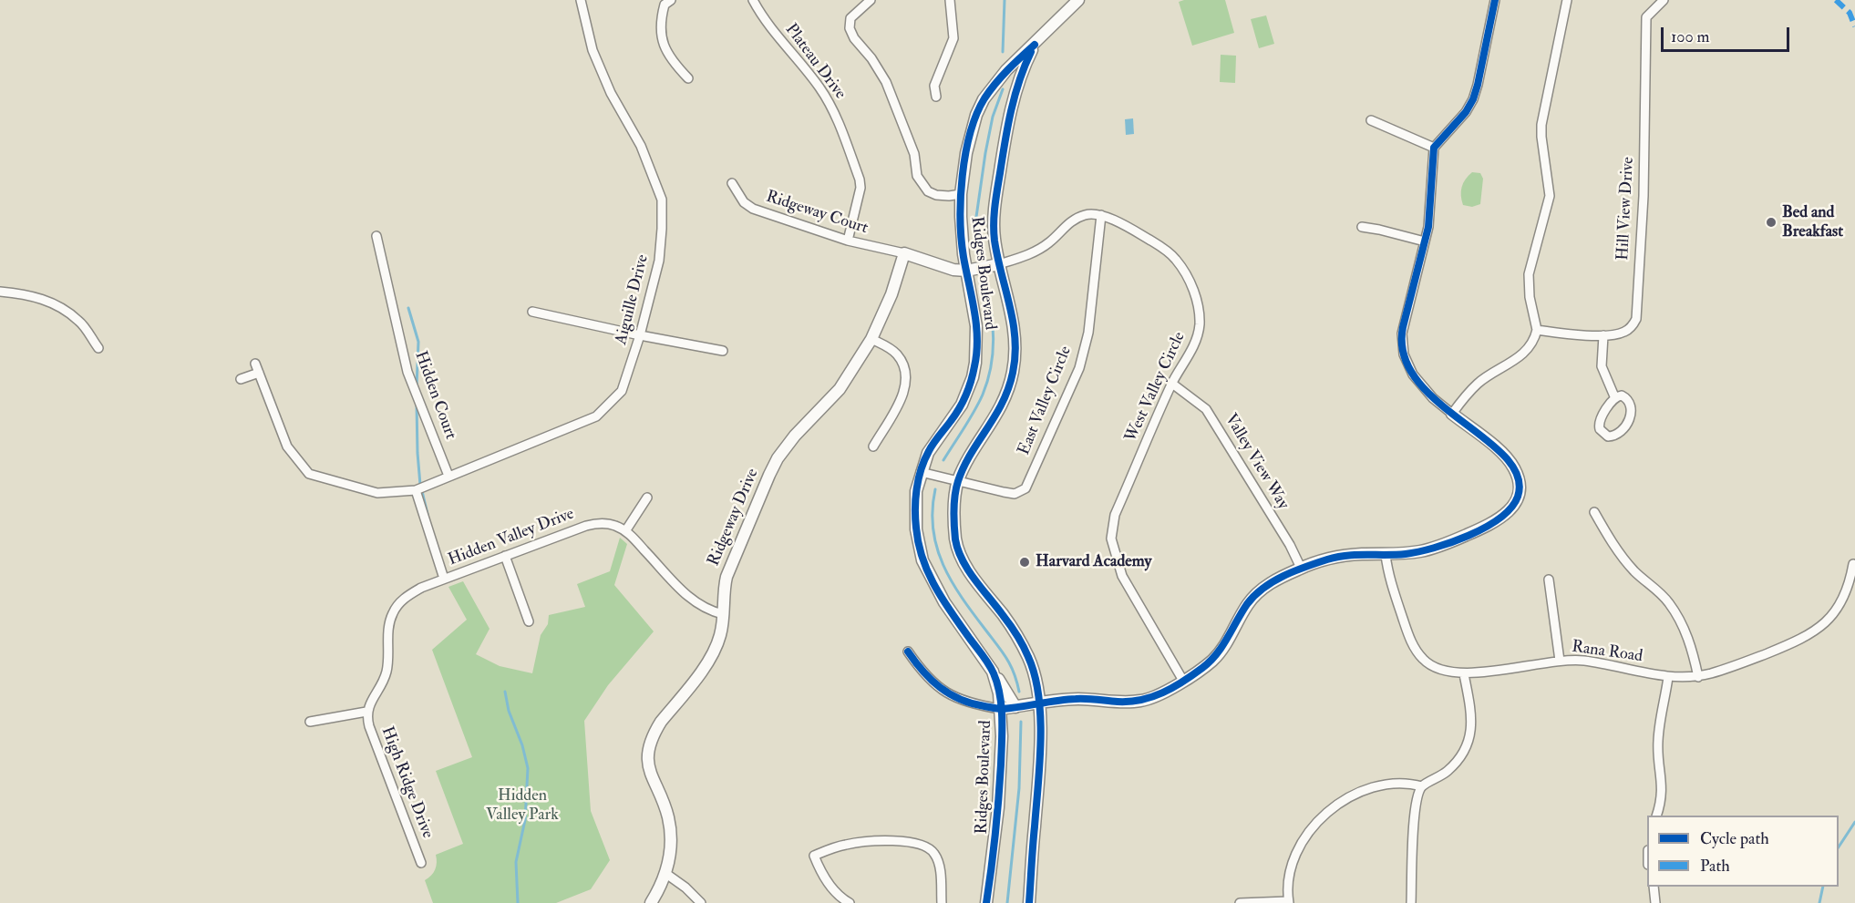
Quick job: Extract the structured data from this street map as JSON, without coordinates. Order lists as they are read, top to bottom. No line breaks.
{"streets":{"street":["Plateau Drive","Hill View Drive","Ridgeway Court","Ridges Boulevard","Aiguille Drive","West Valley Circle","Hidden Court","East Valley Circle","Valley View Way","Ridgeway Drive","Hidden Valley Drive","Rana Road","High Ridge Drive"]},"crossings":[["Plateau Drive","Ridgeway Court"],["Ridgeway Court","Ridgeway Drive"],["Ridges Boulevard","East Valley Circle"],["Aiguille Drive","Hidden Court"],["West Valley Circle","East Valley Circle"],["West Valley Circle","Valley View Way"],["Hidden Valley Drive","High Ridge Drive"]],"parks":["Hidden Valley Park"],"places":["Bed and Breakfast","Harvard Academy"],"legend":["Cycle path","Path"],"scale_bar":"100 m"}
